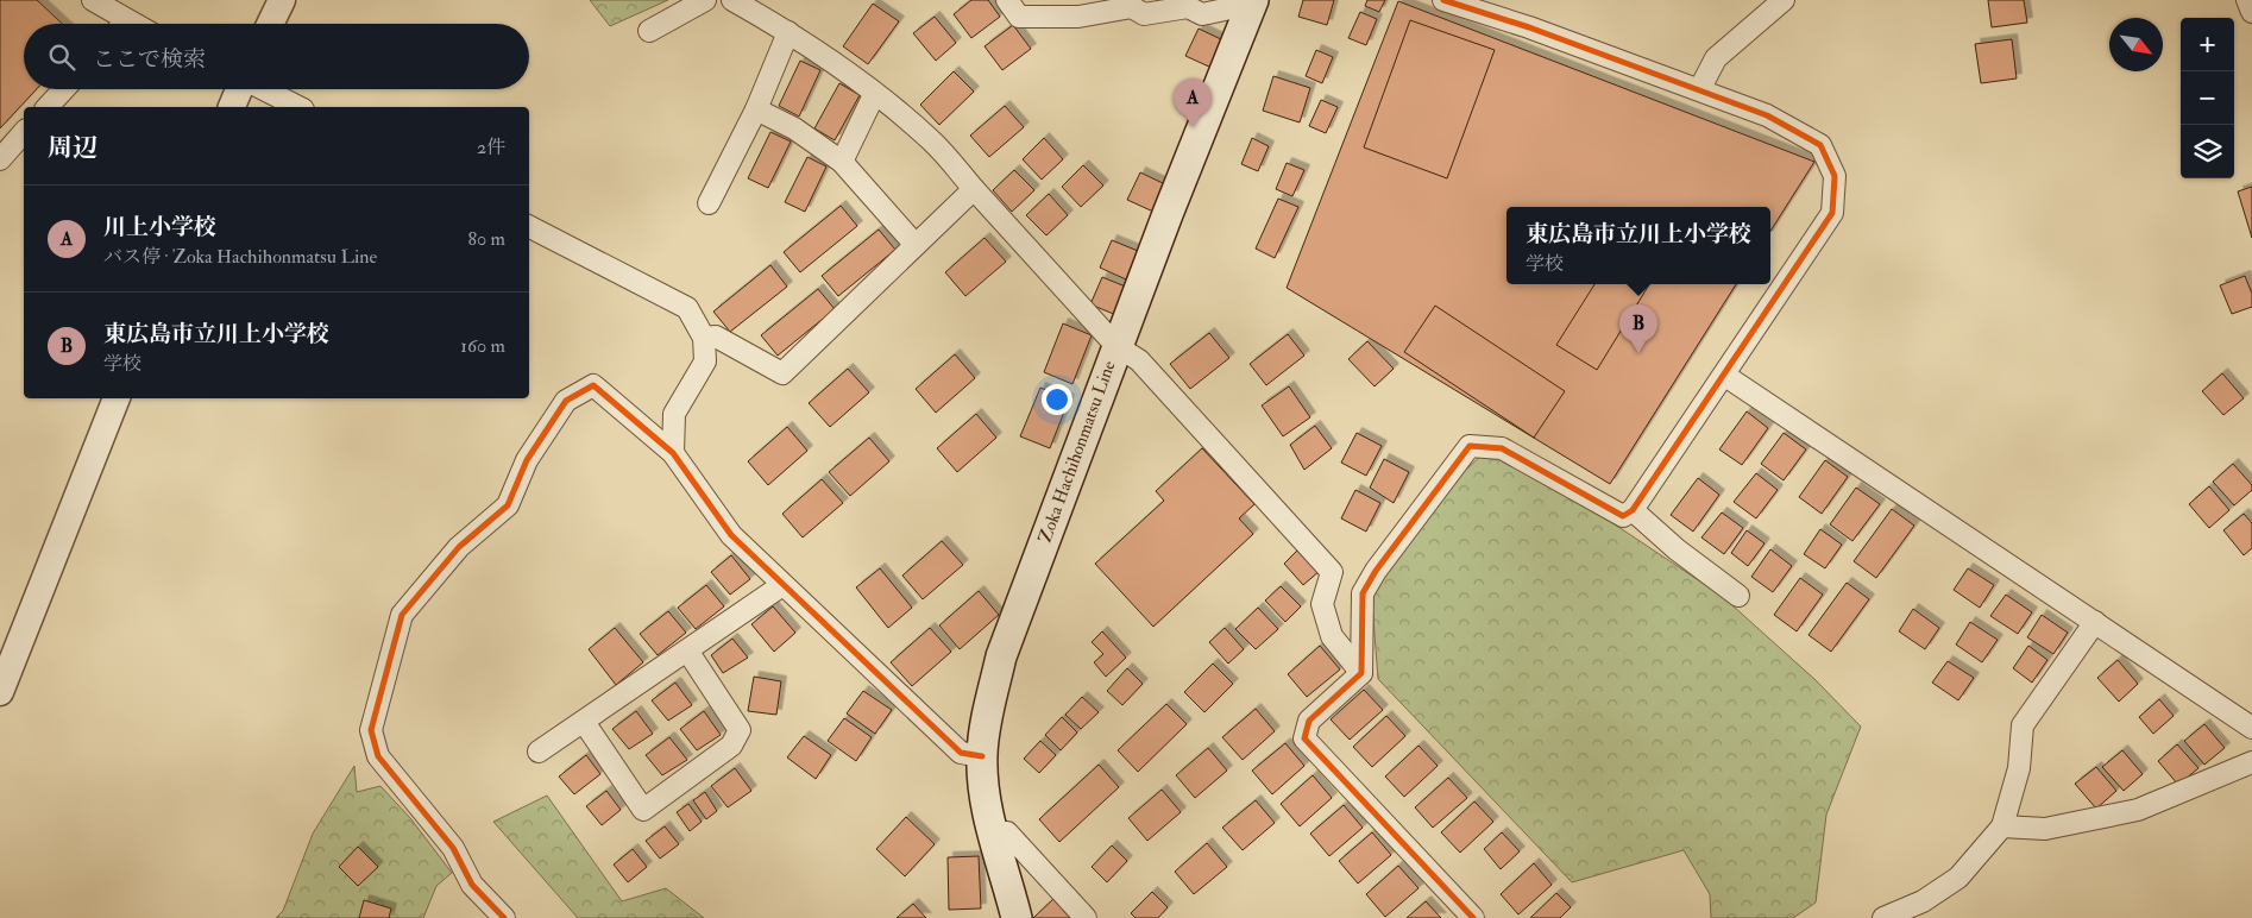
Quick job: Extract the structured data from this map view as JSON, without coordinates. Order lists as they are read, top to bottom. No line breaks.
{"streets":{"main road":["Zoka Hachihonmatsu Line"]},"north":"bottom right","page":{"map_buttons":["+","−"],"search":"ここで検索","pins":["A","B"],"heading":["周辺","2件"],"list":[{"mark":"A","name":"川上小学校","note":"バス停 · Zoka Hachihonmatsu Line","value":"80 m"},{"mark":"B","name":"東広島市立川上小学校","note":"学校","value":"160 m"}],"popup":["東広島市立川上小学校","学校"]}}
